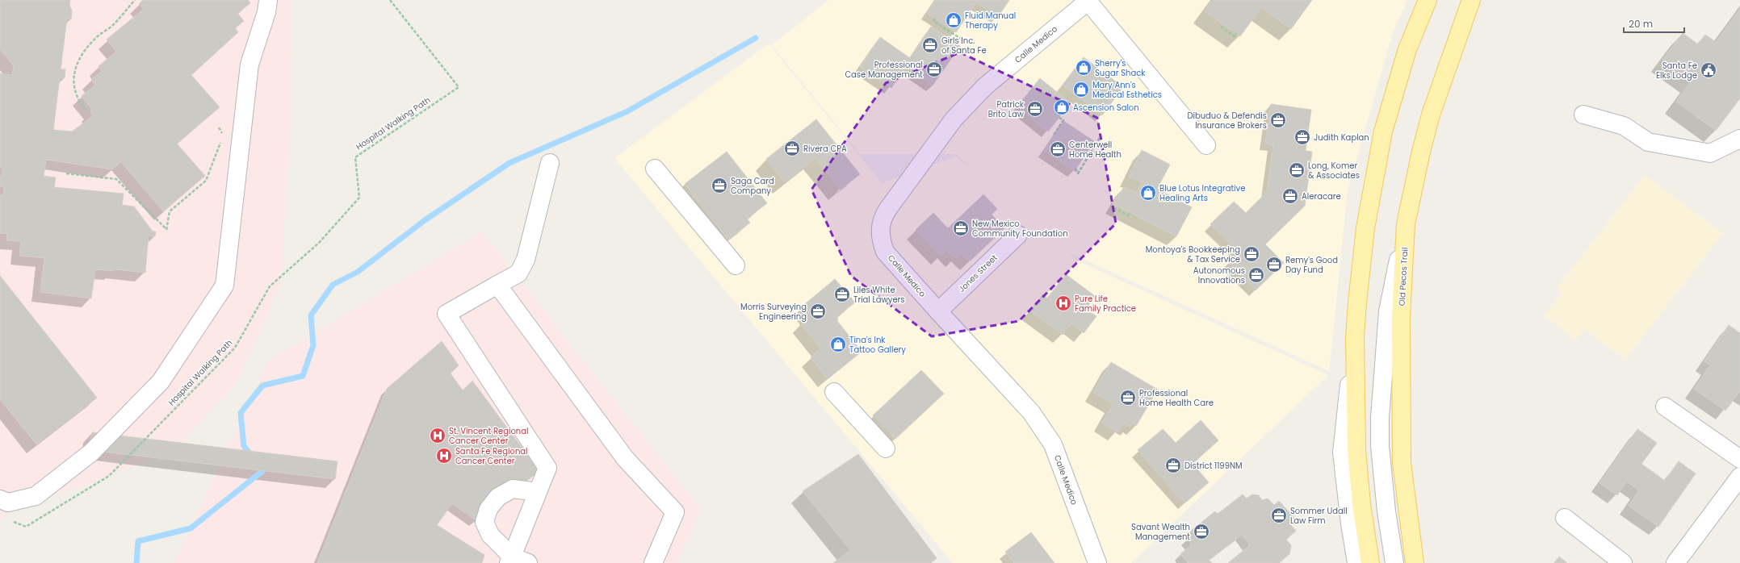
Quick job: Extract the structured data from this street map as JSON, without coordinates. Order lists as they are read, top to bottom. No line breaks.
{"streets":{"main road":["Old Pecos Trail"],"street":["Calle Medico","Jones Street"],"path":["Hospital Walking Path"]},"crossings":[["Calle Medico","Jones Street"]],"places":{"shop":["Fluid Manual Therapy","Sherry's Sugar Shack","Mary Ann's Medical Esthetics","Ascension Salon","Blue Lotus Integrative Healing Arts","Tina's Ink Tattoo Gallery"],"office":["Girls Inc. of Santa Fe","Professional Case Management","Patrick Brito Law","Dibuduo & Defendis Insurance Brokers","Judith Kaplan","Rivera CPA","Centerwell Home Health","Long, Komer & Associates","Saga Card Company","Aleracare","New Mexico Community Foundation","Montoya's Bookkeeping & Tax Service","Remy's Good Day Fund","Autonomous Innovations","Liles White Trial Lawyers","Morris Surveying Engineering","Professional Home Health Care","District 1199NM","Sommer Udall Law Firm","Savant Wealth Management"],"public building":["Santa Fe Elks Lodge"],"hospital":["Pure Life Family Practice","St. Vincent Regional Cancer Center","Santa Fe Regional Cancer Center"]},"scale_bar":"20 m"}
